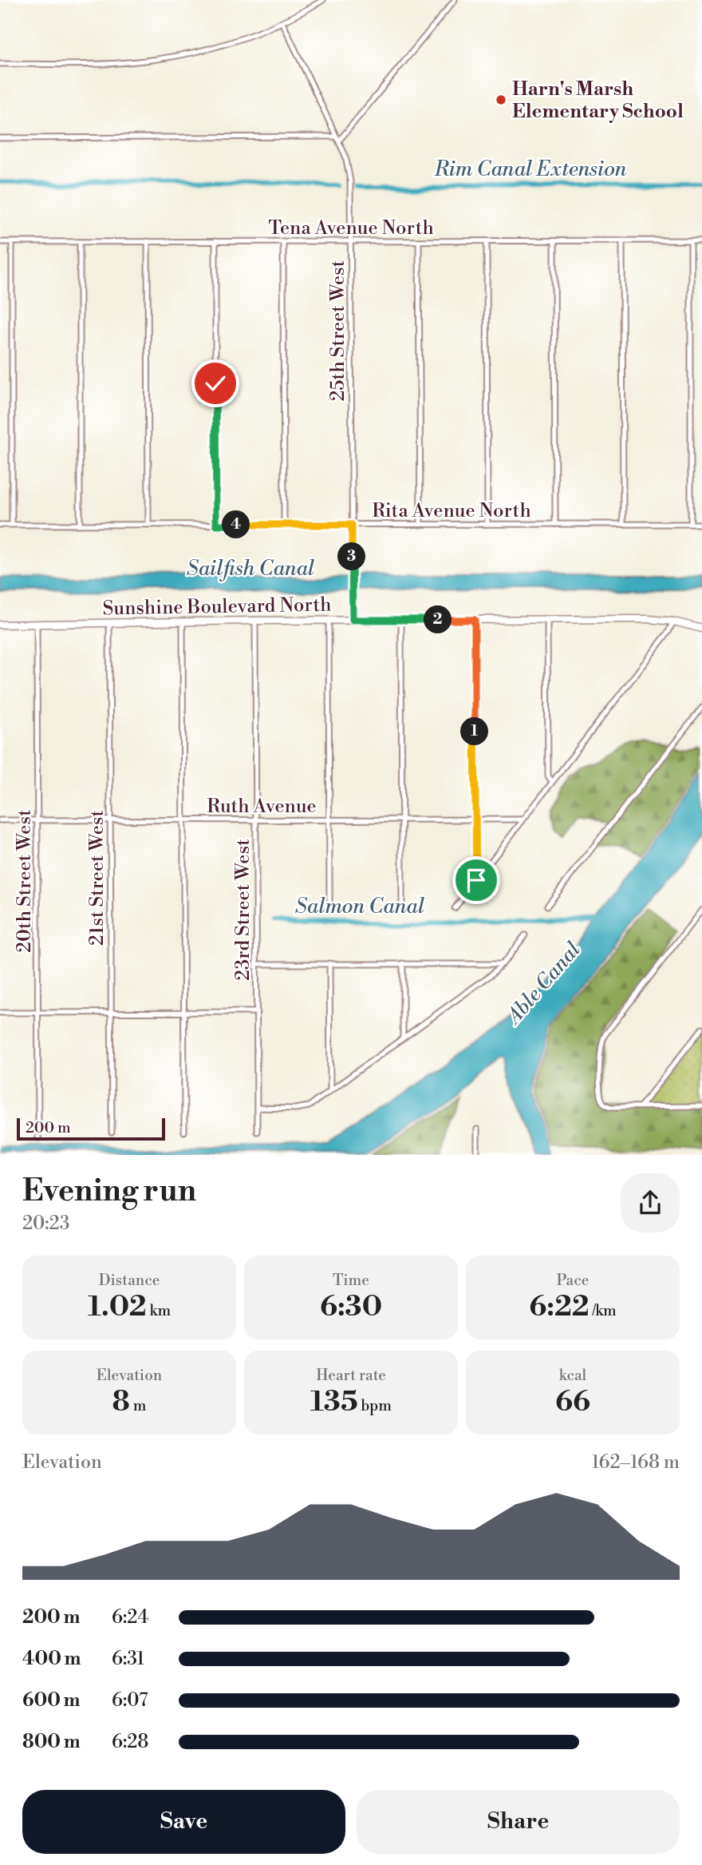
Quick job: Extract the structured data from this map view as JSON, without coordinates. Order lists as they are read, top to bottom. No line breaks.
{"streets":{"street":["Tena Avenue North","25th Street West","Rita Avenue North","Sunshine Boulevard North","Ruth Avenue","21st Street West","20th Street West","23rd Street West"]},"crossings":[["Tena Avenue North","25th Street West"],["25th Street West","Rita Avenue North"],["25th Street West","Sunshine Boulevard North"],["Sunshine Boulevard North","21st Street West"],["Sunshine Boulevard North","20th Street West"],["Sunshine Boulevard North","23rd Street West"],["Ruth Avenue","21st Street West"],["Ruth Avenue","20th Street West"],["Ruth Avenue","23rd Street West"]],"water":["Rim Canal Extension","Sailfish Canal","Salmon Canal","Able Canal"],"places":["Harn's Marsh Elementary School"],"scale_bar":"200 m","page":{"pins":["4","3","2","1"],"scale":"200 m","heading":["Evening run","20:23"],"stats":[["Distance","1.02 km"],["Time","6:30"],["Pace","6:22 /km"],["Elevation","8 m"],["Heart rate","135 bpm"],["kcal","66"]],"chart":["Elevation","162–168 m"],"list":[{"name":"200 m","note":"6:24"},{"name":"400 m","note":"6:31"},{"name":"600 m","note":"6:07"},{"name":"800 m","note":"6:28"}],"buttons":["Save","Share"]}}
